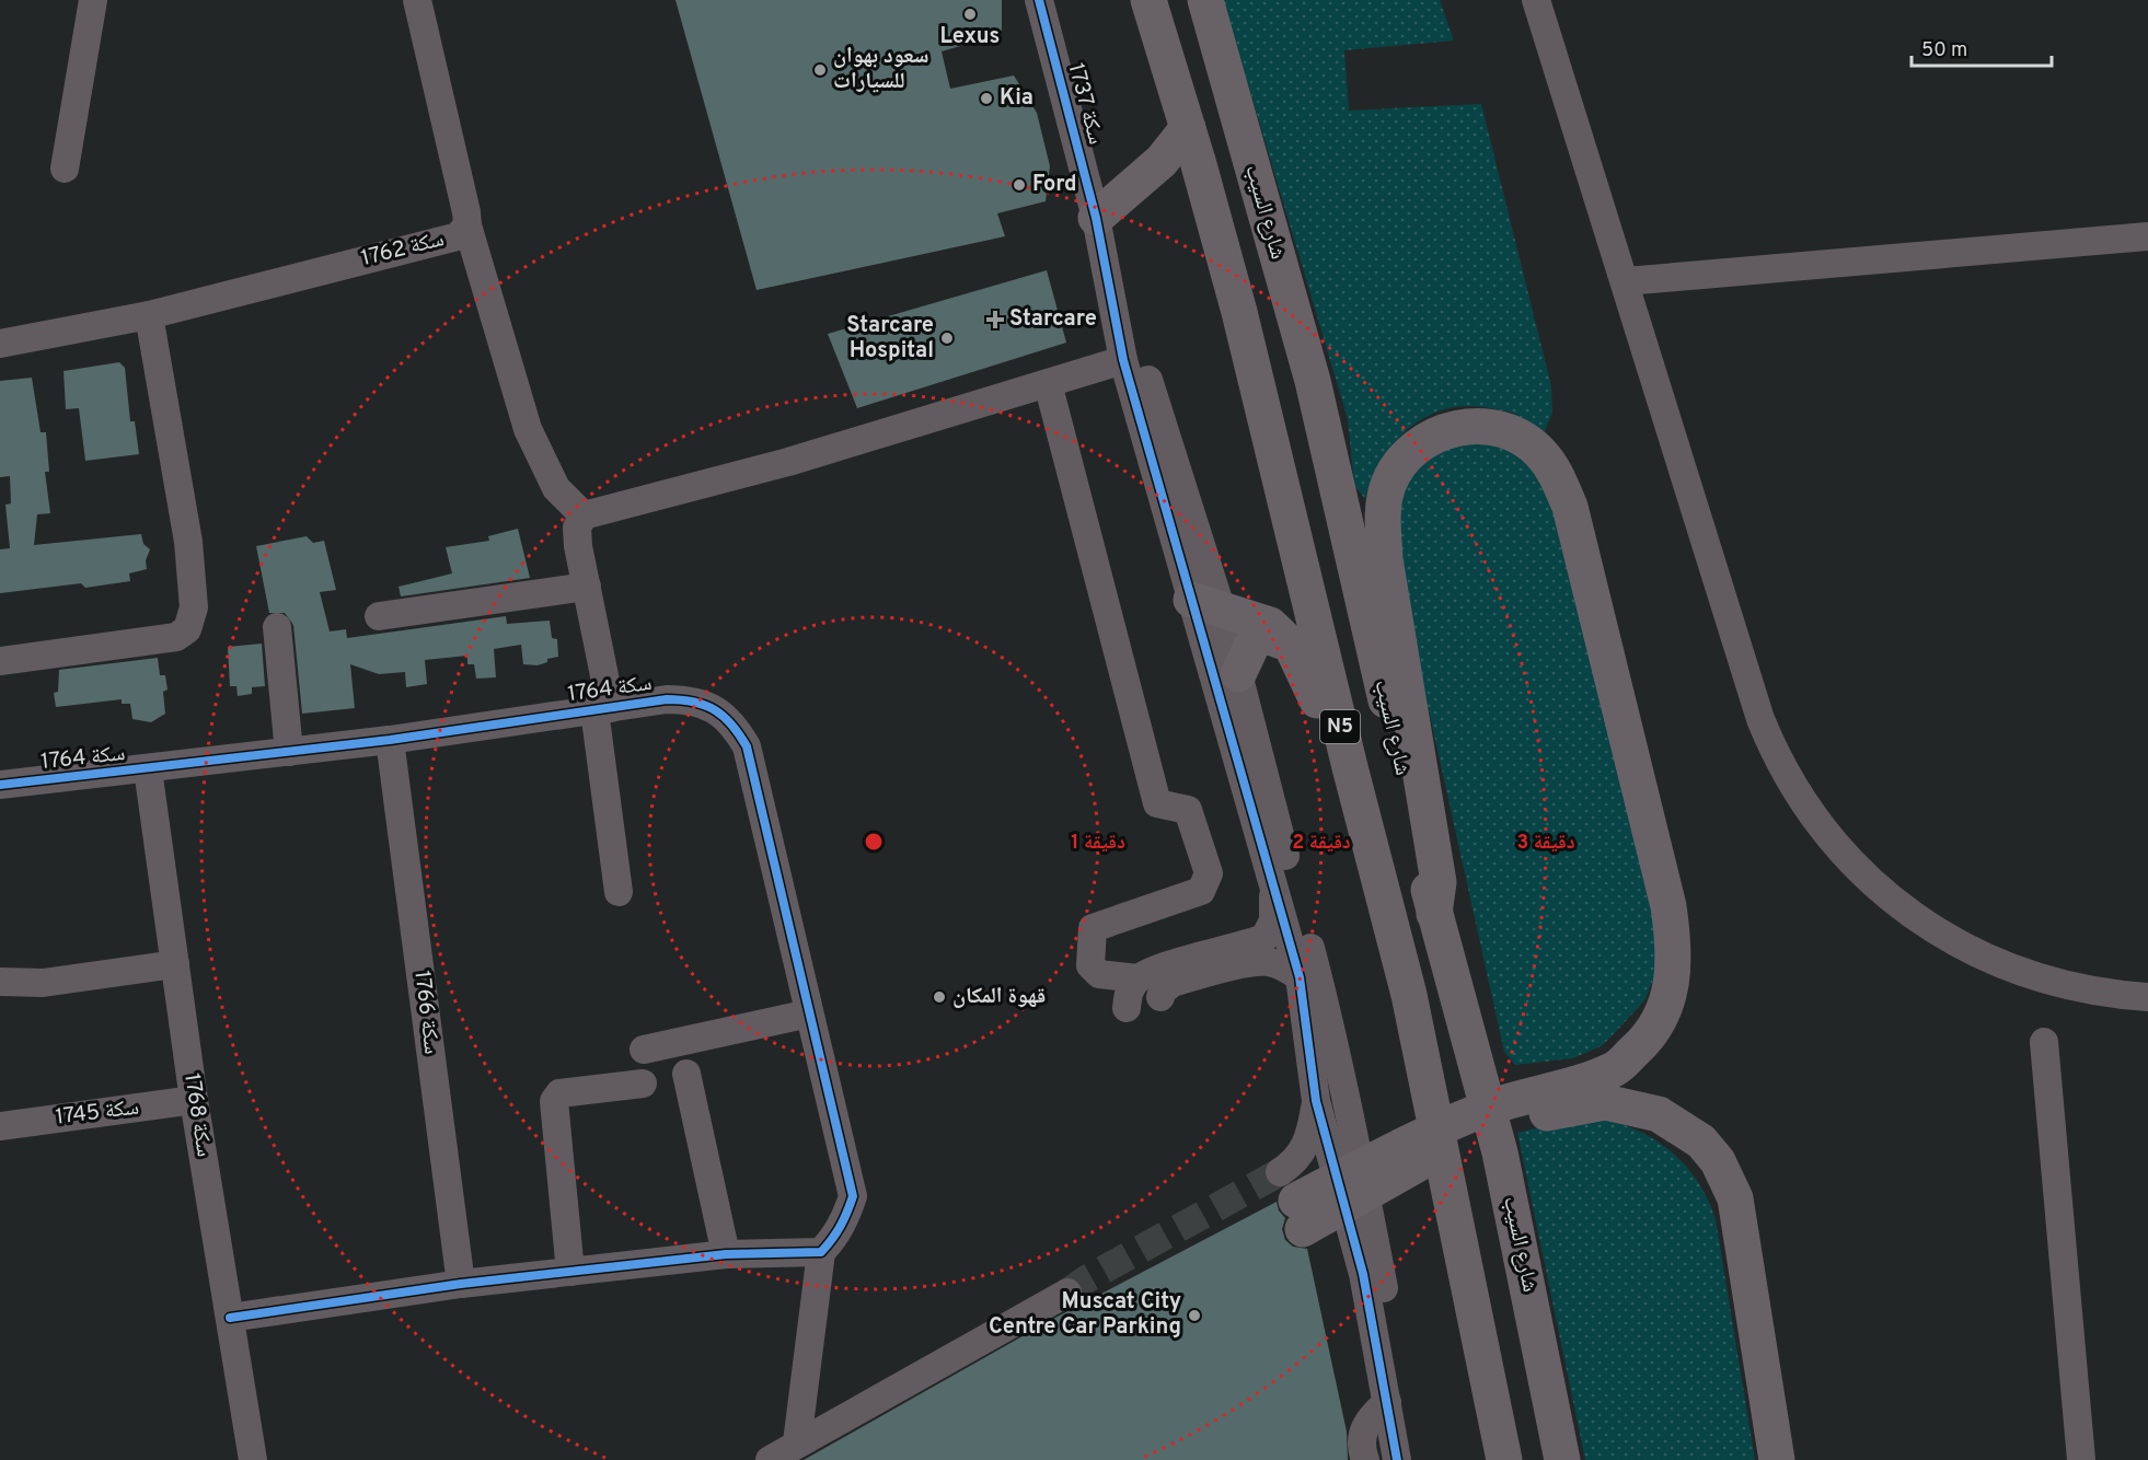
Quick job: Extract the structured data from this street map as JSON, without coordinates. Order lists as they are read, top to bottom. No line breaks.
{"streets":{"highway":["شارع السيب","N5"],"street":["سكة 1737","سكة 1762","سكة 1764","سكة 1766","سكة 1745","سكة 1768"]},"crossings":[["سكة 1764","سكة 1766"],["سكة 1764","سكة 1768"],["سكة 1745","سكة 1768"]],"places":{"other":["Lexus","سعود بهوان للسيارات","Kia","Ford","Starcare Hospital","قهوة المكان","Muscat City Centre Car Parking"],"health":["Starcare"]},"scale_bar":"50 m","rings":["1 دقيقة","2 دقيقة","3 دقيقة"]}
